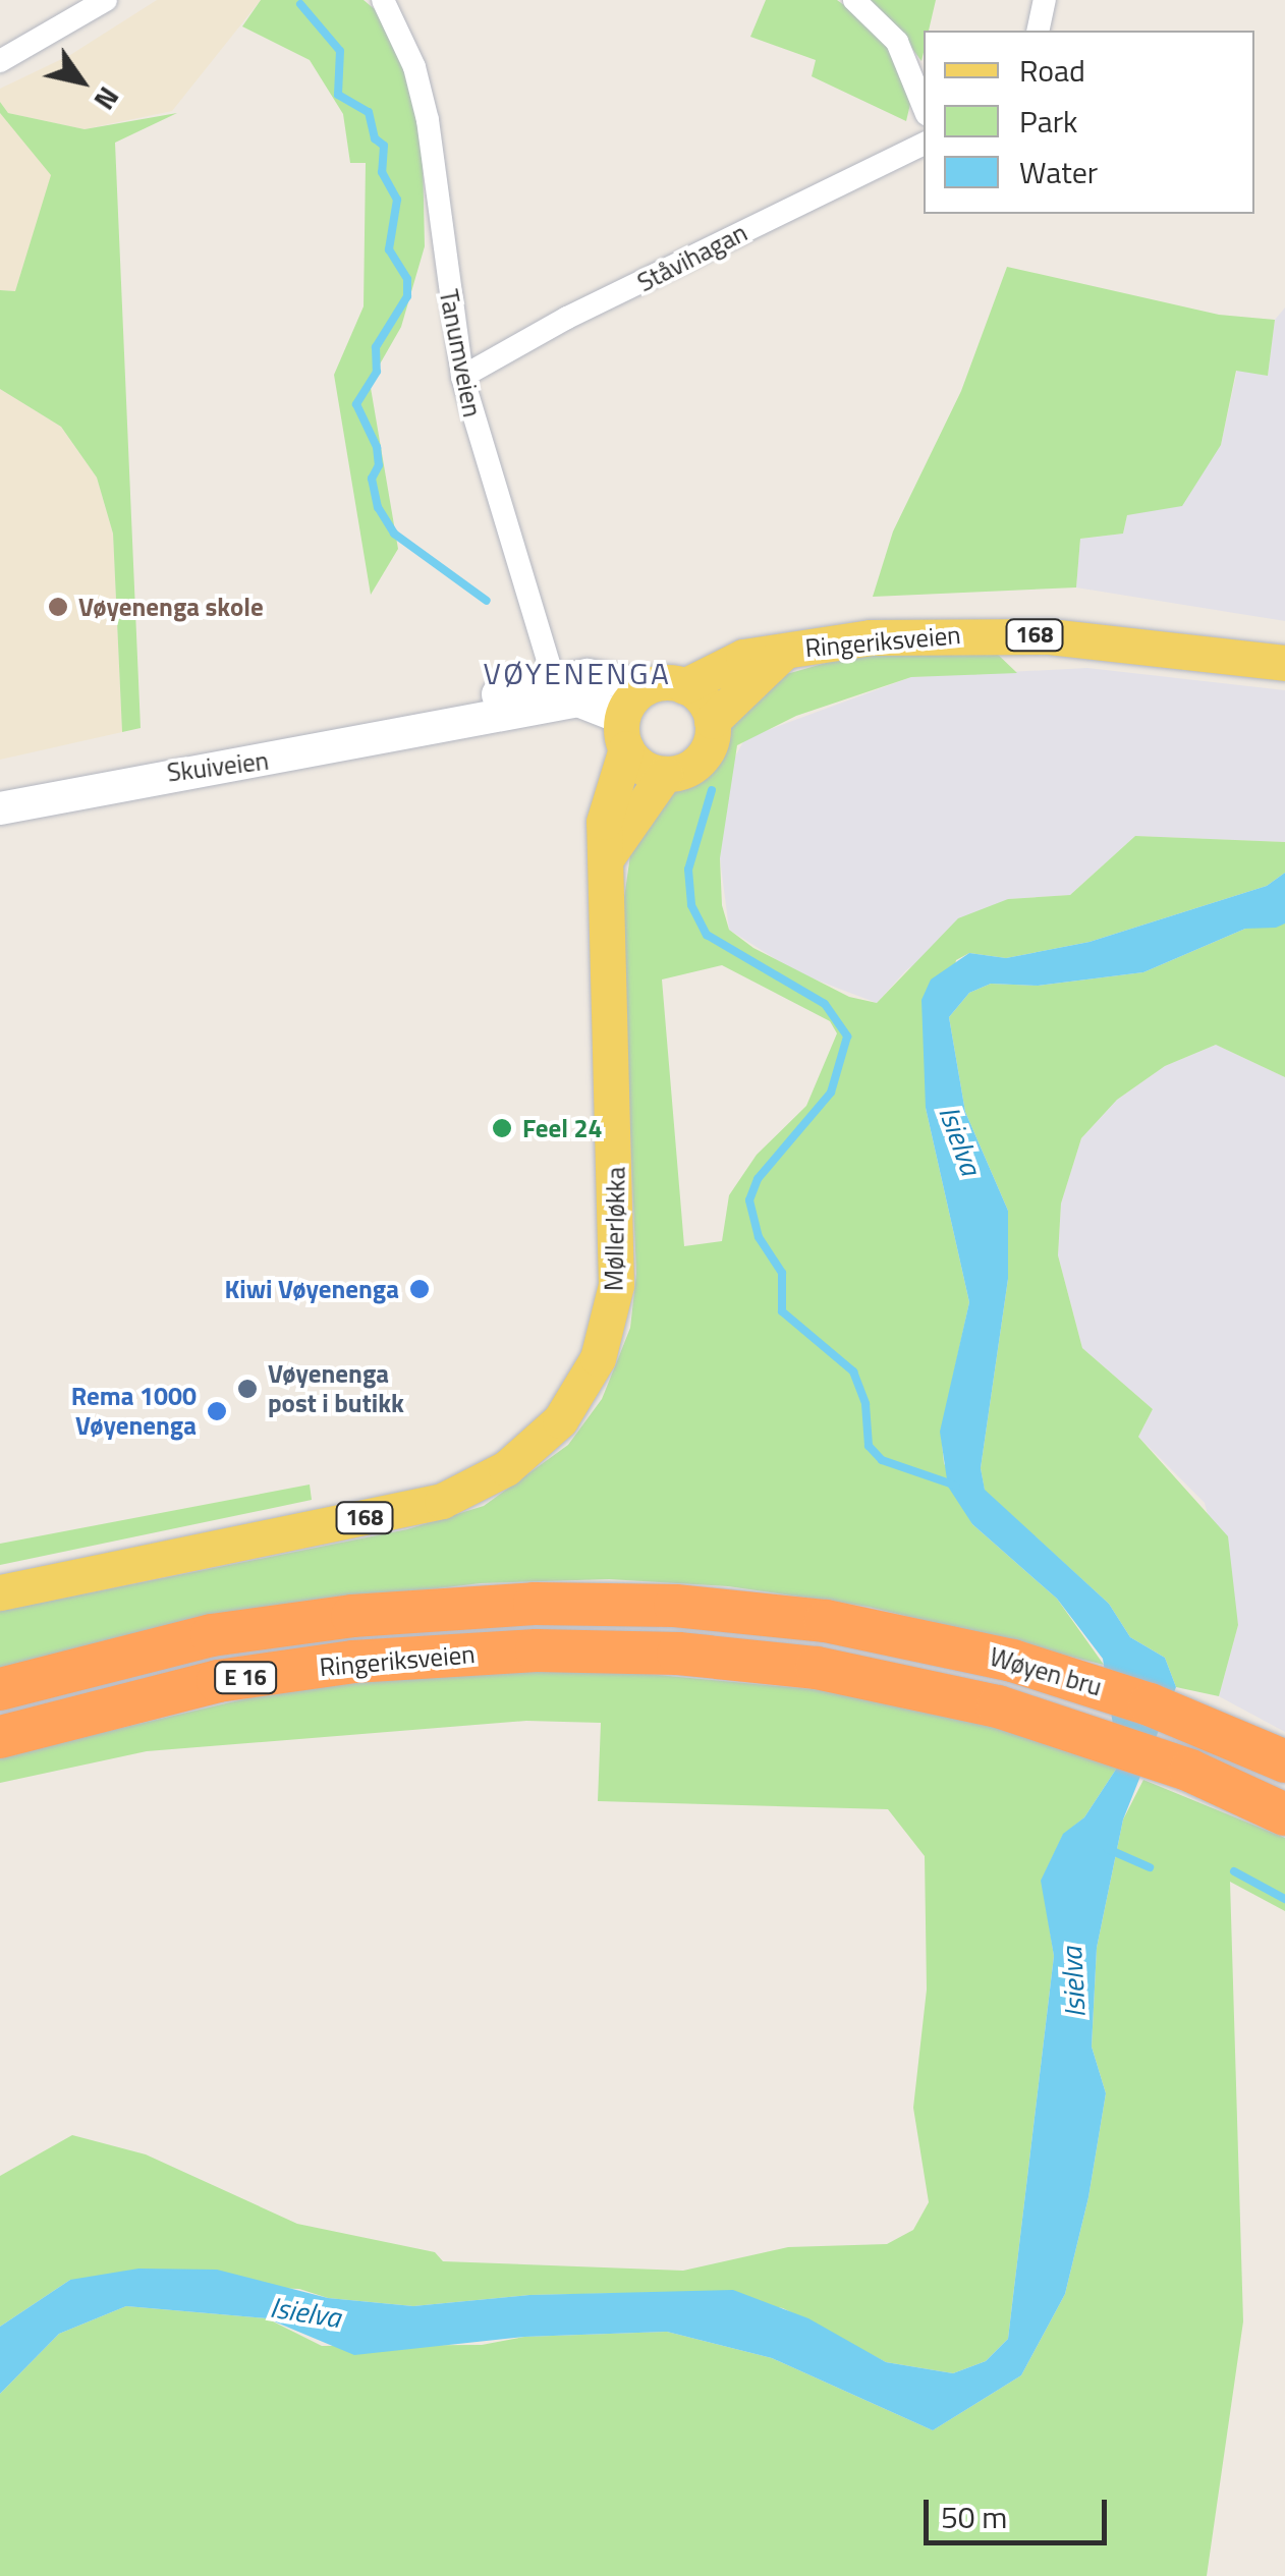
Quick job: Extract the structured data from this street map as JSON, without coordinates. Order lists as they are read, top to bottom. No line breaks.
{"streets":{"highway":["Ringeriksveien","Wøyen bru","E 16"],"main road":["168","Skuiveien","Møllerløkka"],"street":["Ståvihagan","Tanumveien"]},"crossings":[["Ståvihagan","Tanumveien"],["Tanumveien","Skuiveien"],["168","Ringeriksveien"],["168","Skuiveien"],["168","Møllerløkka"],["Ringeriksveien","Skuiveien"],["Ringeriksveien","Møllerløkka"],["Ringeriksveien","Wøyen bru"],["Skuiveien","Møllerløkka"]],"districts":["VØYENENGA"],"water":["Isielva"],"places":["Vøyenenga skole","Feel 24","Kiwi Vøyenenga","Vøyenenga post i butikk","Rema 1000 Vøyenenga"],"legend":["Road","Park","Water"],"scale_bar":"50 m","north":"bottom right"}
